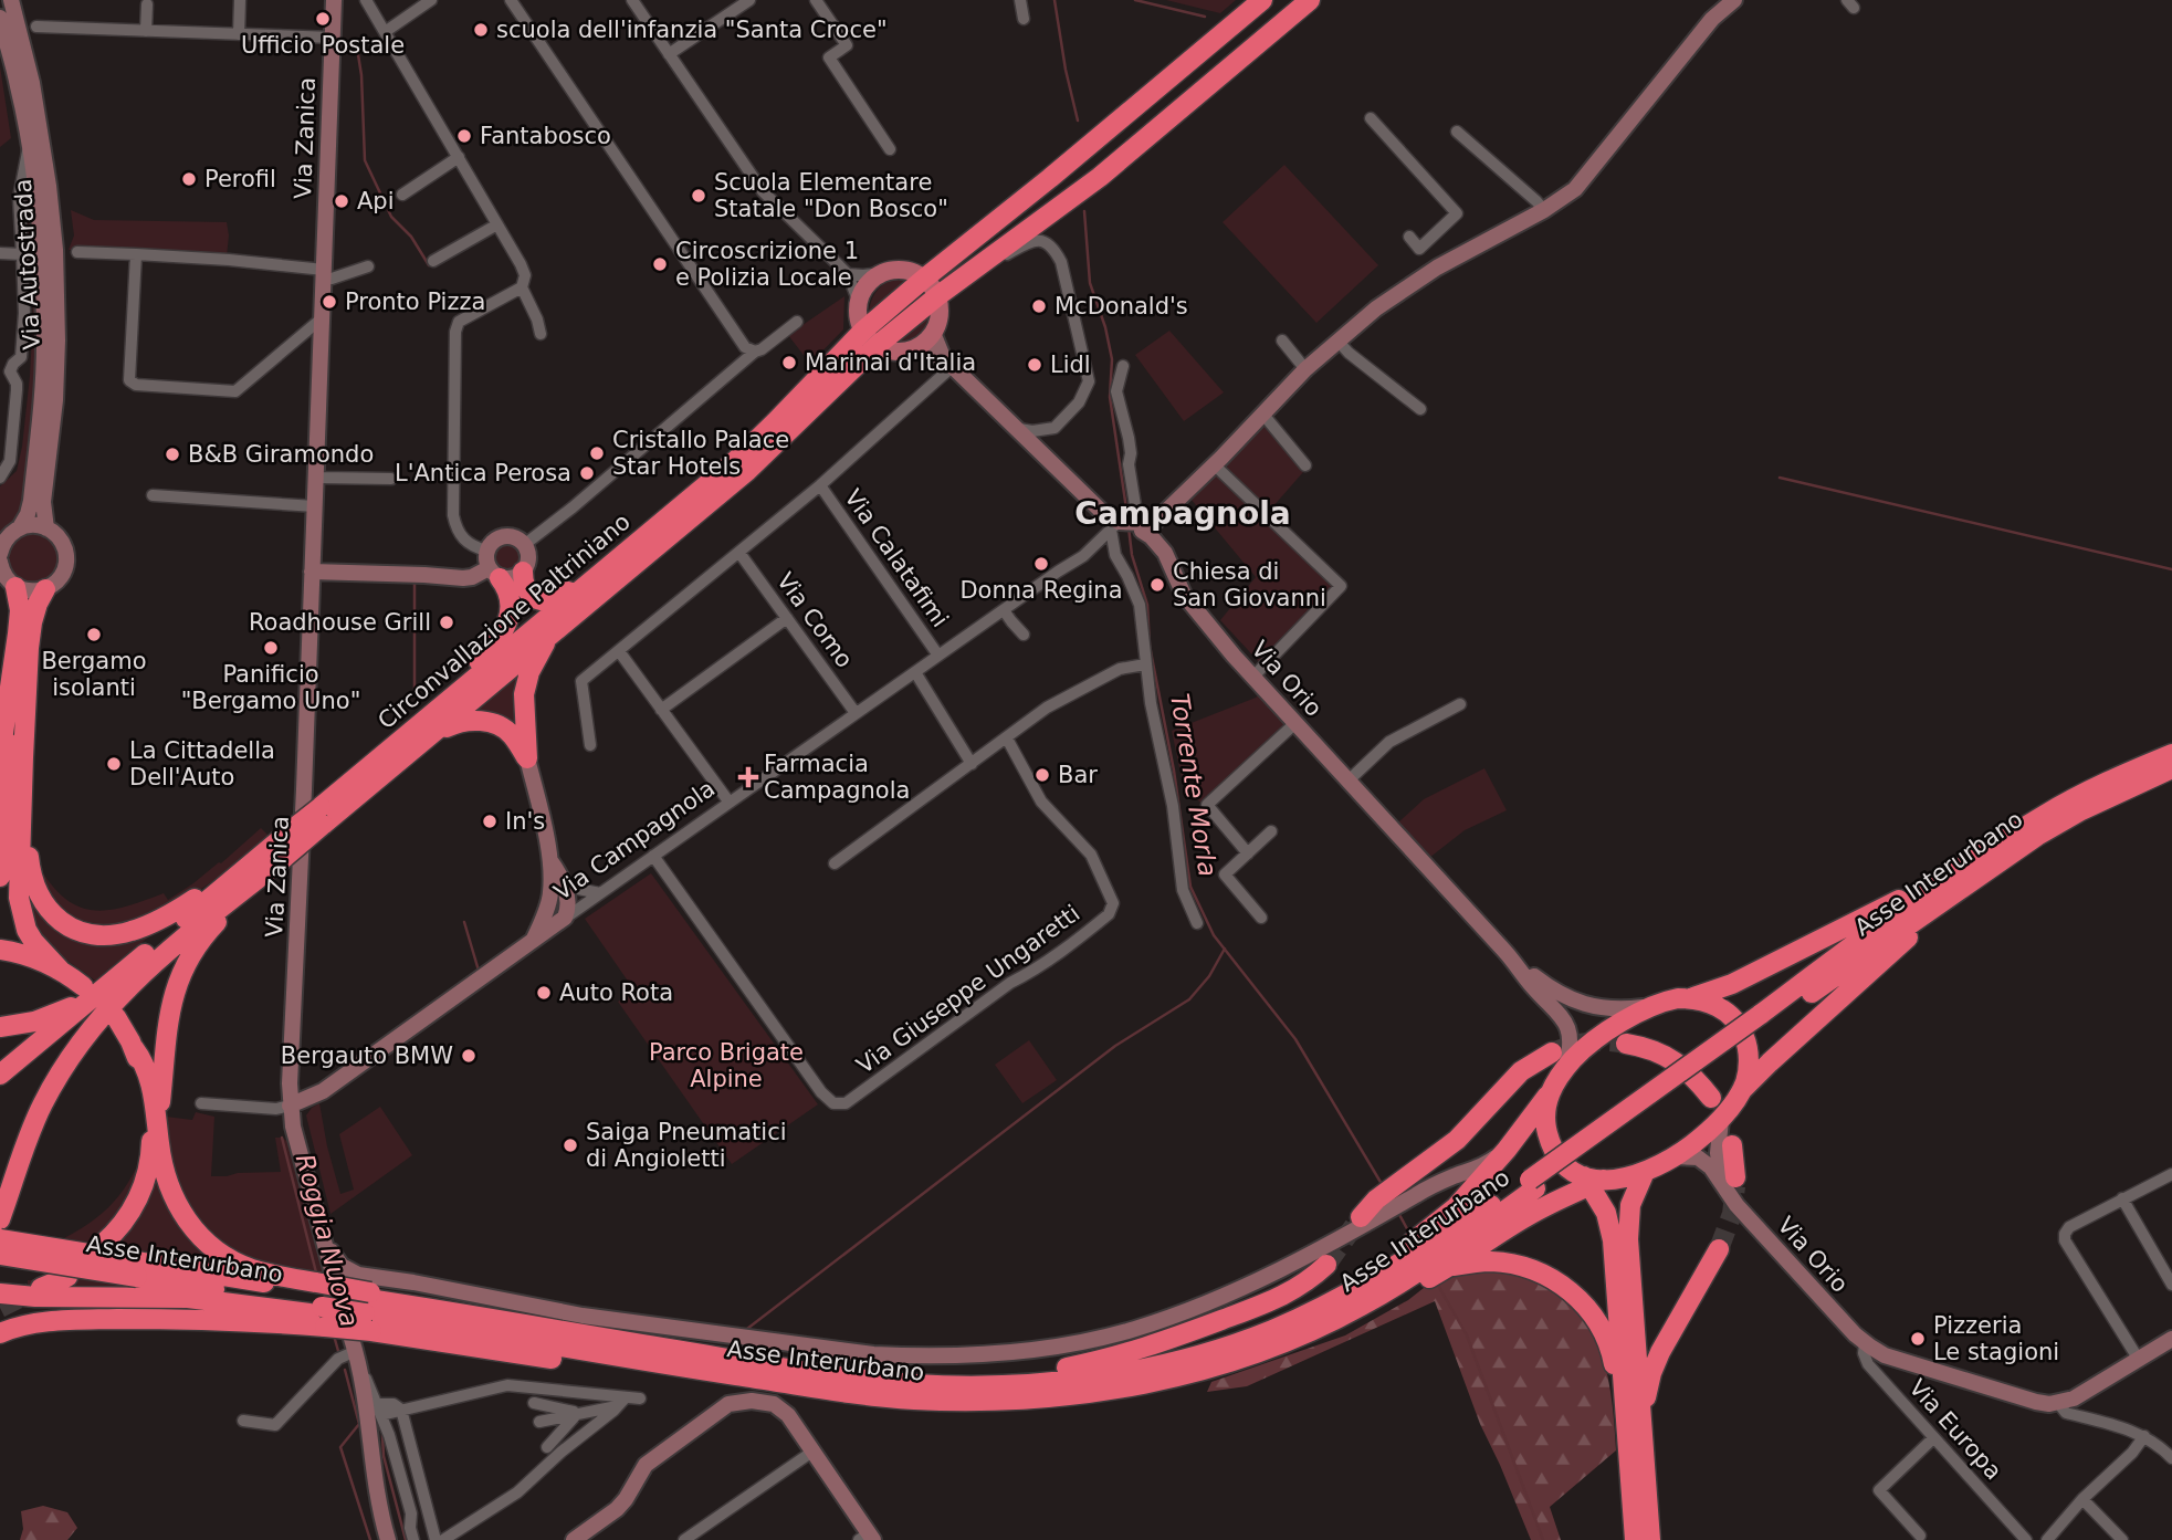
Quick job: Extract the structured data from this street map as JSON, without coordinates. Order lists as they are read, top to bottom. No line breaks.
{"streets":{"highway":["Circonvallazione Paltriniano","Asse Interurbano"],"main road":["Via Zanica","Via Autostrada","Via Orio","Via Campagnola"],"street":["Via Calatafimi","Via Como","Via Giuseppe Ungaretti","Via Europa"]},"crossings":[["Via Zanica","Via Campagnola"],["Via Zanica","Asse Interurbano"],["Via Calatafimi","Via Campagnola"],["Via Como","Via Campagnola"],["Via Orio","Via Campagnola"],["Via Orio","Via Europa"],["Via Campagnola","Via Giuseppe Ungaretti"]],"districts":["Campagnola"],"water":["Torrente Morla","Roggia Nuova"],"parks":["Parco Brigate Alpine"],"places":{"other":["Ufficio Postale","scuola dell'infanzia \"Santa Croce\"","Fantabosco","Perofil","Scuola Elementare Statale \"Don Bosco\"","Api","Circoscrizione 1 e Polizia Locale","Pronto Pizza","McDonald's","Marinai d'Italia","Lidl","Cristallo Palace Star Hotels","B&B Giramondo","L'Antica Perosa","Donna Regina","Chiesa di San Giovanni","Roadhouse Grill","Bergamo isolanti","Panificio \"Bergamo Uno\"","La Cittadella Dell'Auto","Bar","In's","Auto Rota","Bergauto BMW","Saiga Pneumatici di Angioletti","Pizzeria Le stagioni"],"health":["Farmacia Campagnola"]}}
